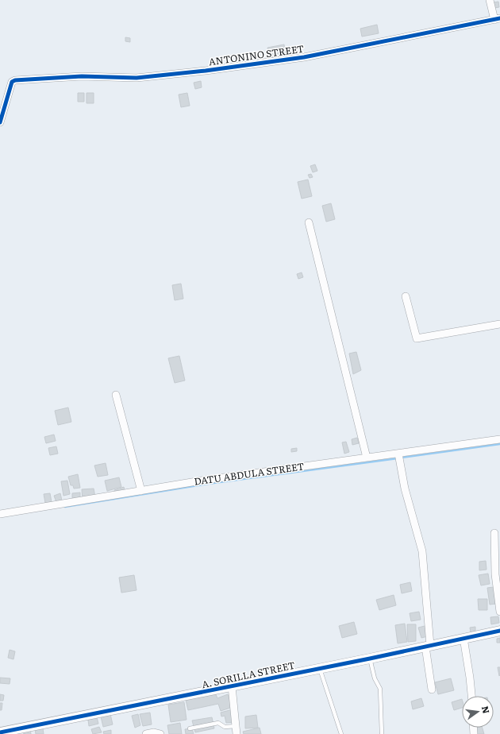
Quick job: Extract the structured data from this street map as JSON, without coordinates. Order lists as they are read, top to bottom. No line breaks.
{"streets":{"street":["ANTONINO STREET","DATU ABDULA STREET","A. SORILLA STREET"]},"north":"right"}
